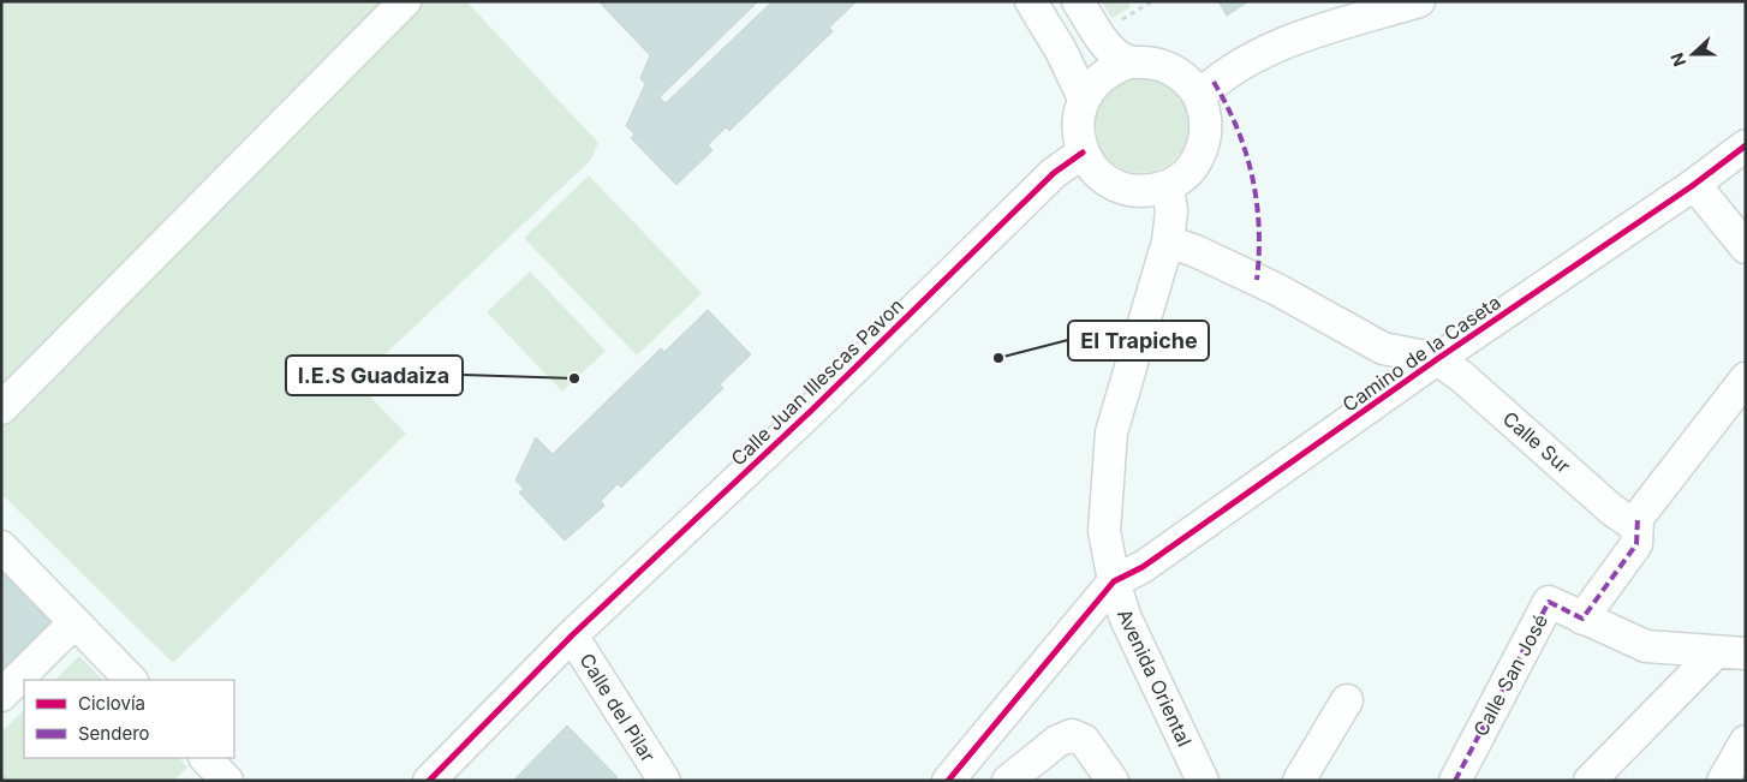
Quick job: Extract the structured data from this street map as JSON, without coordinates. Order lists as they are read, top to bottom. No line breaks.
{"streets":{"street":["Camino de la Caseta","Calle Juan Illescas Pavon","Calle Sur","Calle San José","Avenida Oriental","Calle del Pilar"]},"crossings":[["Camino de la Caseta","Calle Sur"],["Camino de la Caseta","Avenida Oriental"],["Calle Juan Illescas Pavon","Avenida Oriental"],["Calle Juan Illescas Pavon","Calle del Pilar"]],"places":["El Trapiche","I.E.S Guadaiza"],"legend":["Ciclovía","Sendero"],"north":"left"}
